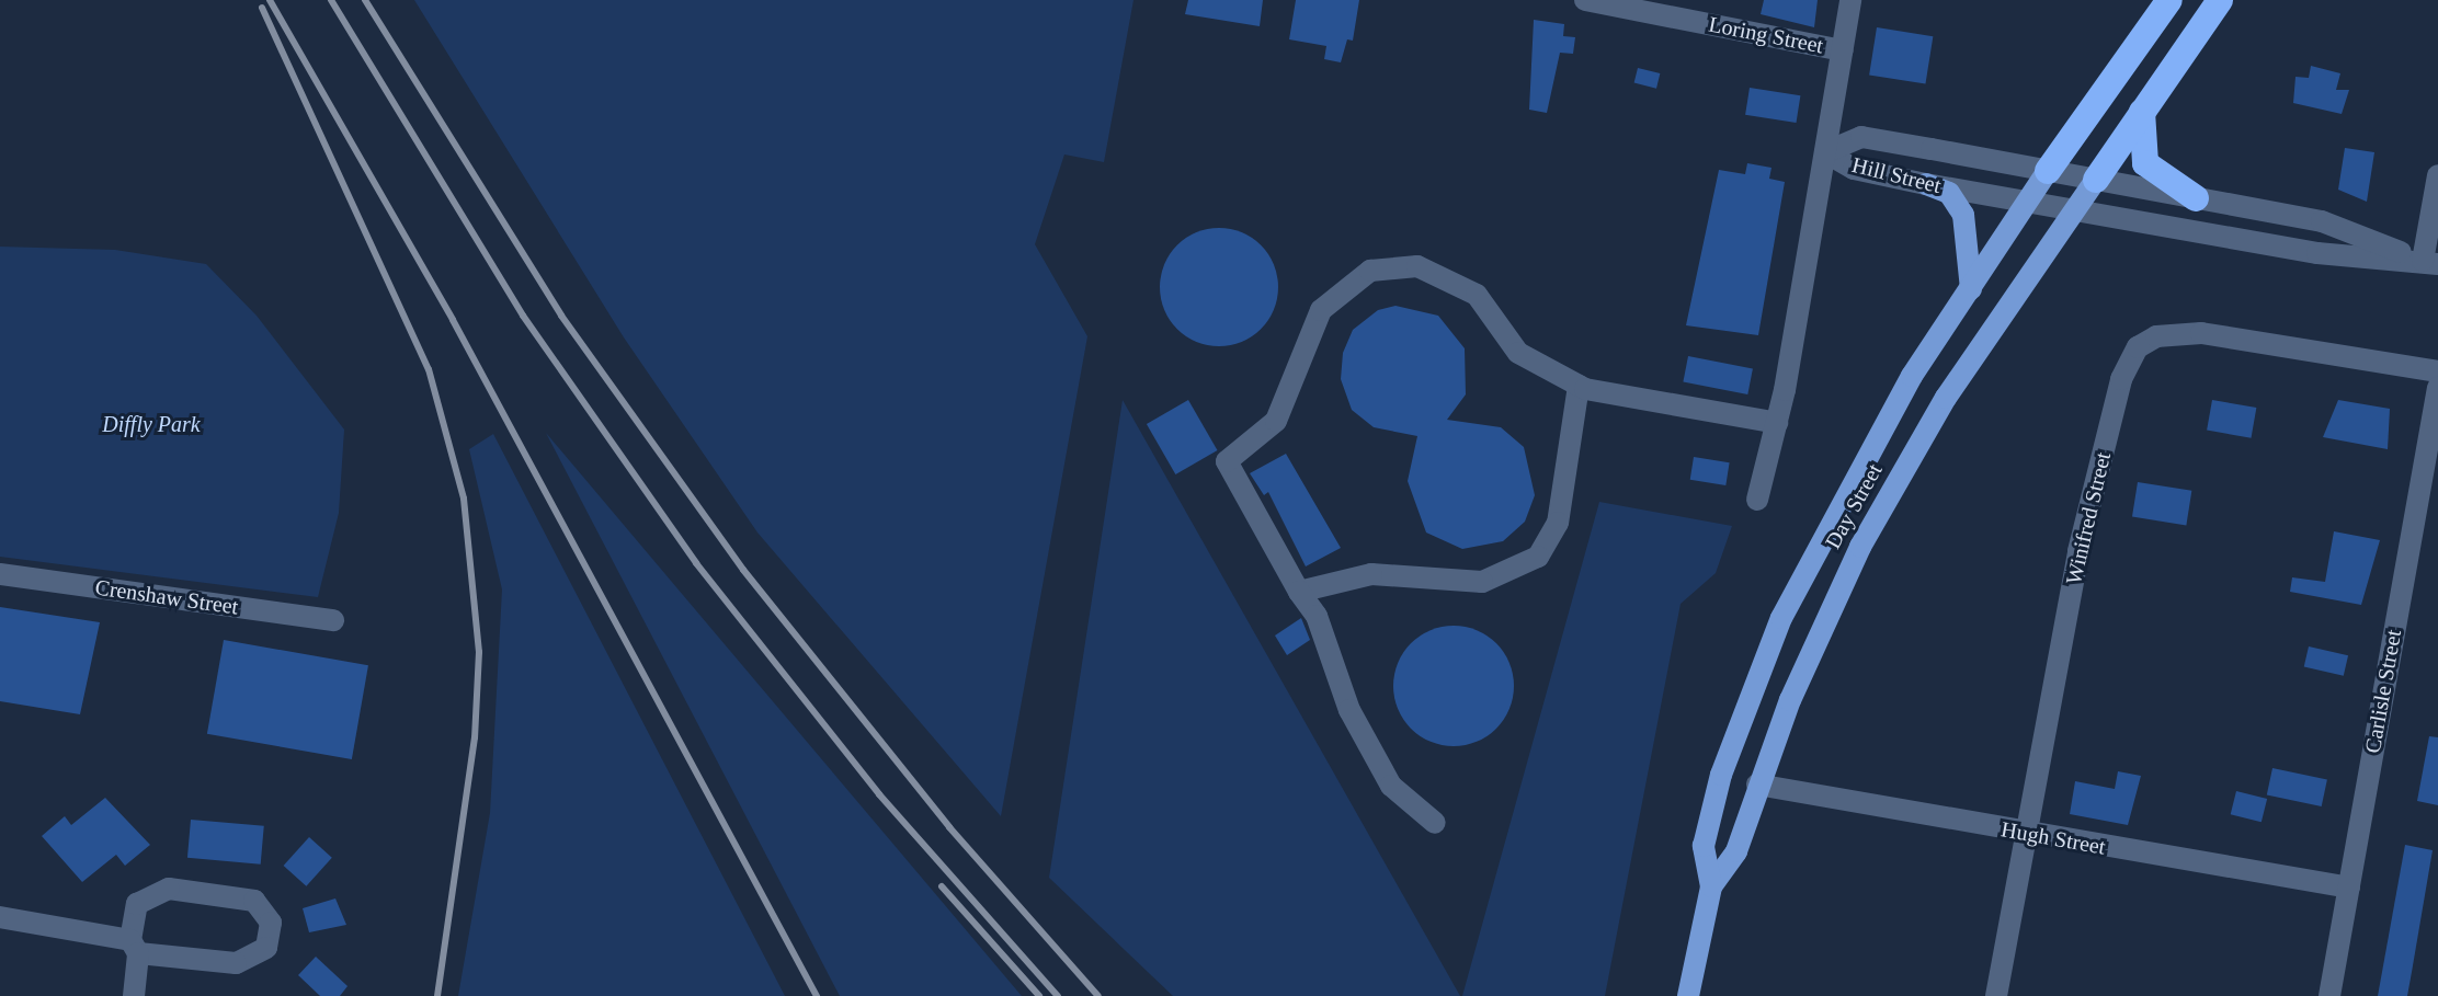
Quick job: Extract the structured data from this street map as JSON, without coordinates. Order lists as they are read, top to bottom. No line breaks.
{"streets":{"main road":["Day Street"],"street":["Loring Street","Hill Street","Winifred Street","Crenshaw Street","Carlisle Street","Hugh Street"]},"crossings":[["Hill Street","Day Street"],["Day Street","Hugh Street"],["Winifred Street","Hugh Street"],["Carlisle Street","Hugh Street"]],"parks":["Diffly Park"]}
